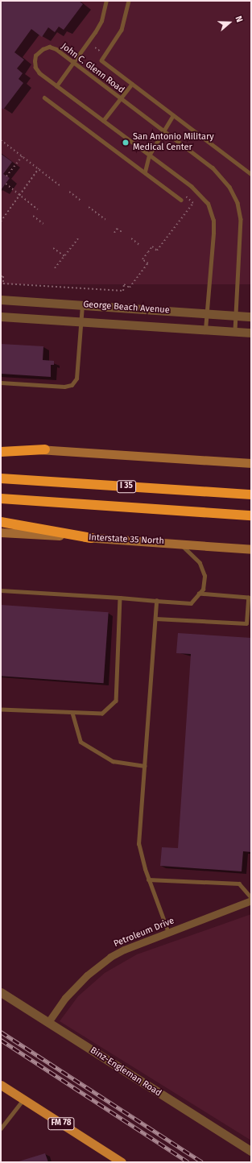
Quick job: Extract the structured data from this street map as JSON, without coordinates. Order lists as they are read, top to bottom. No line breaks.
{"streets":{"highway":["I 35"],"main road":["Interstate 35 North","FM 78"],"street":["George Beach Avenue","Petroleum Drive","Binz-Engleman Road"],"lane":["John C. Glenn Road"]},"crossings":[["John C. Glenn Road","George Beach Avenue"],["Petroleum Drive","Binz-Engleman Road"]],"places":["San Antonio Military Medical Center"],"north":"right"}
